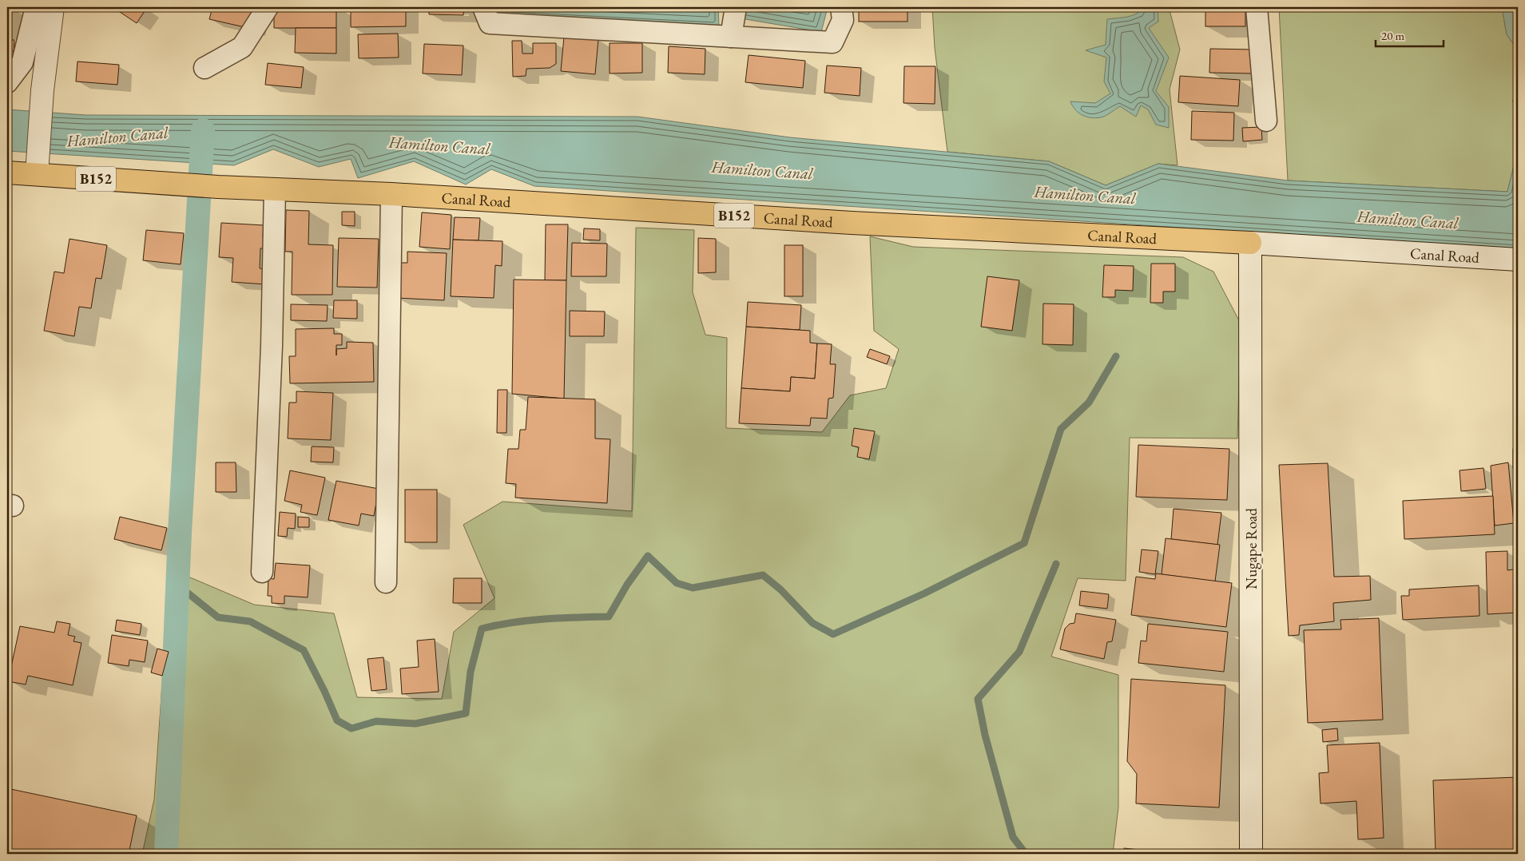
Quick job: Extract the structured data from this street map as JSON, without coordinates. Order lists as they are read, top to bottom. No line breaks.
{"streets":{"main road":["B152","Canal Road","Nugape Road"]},"crossings":[["Canal Road","Nugape Road"]],"water":["Hamilton Canal"],"scale_bar":"20 m"}
